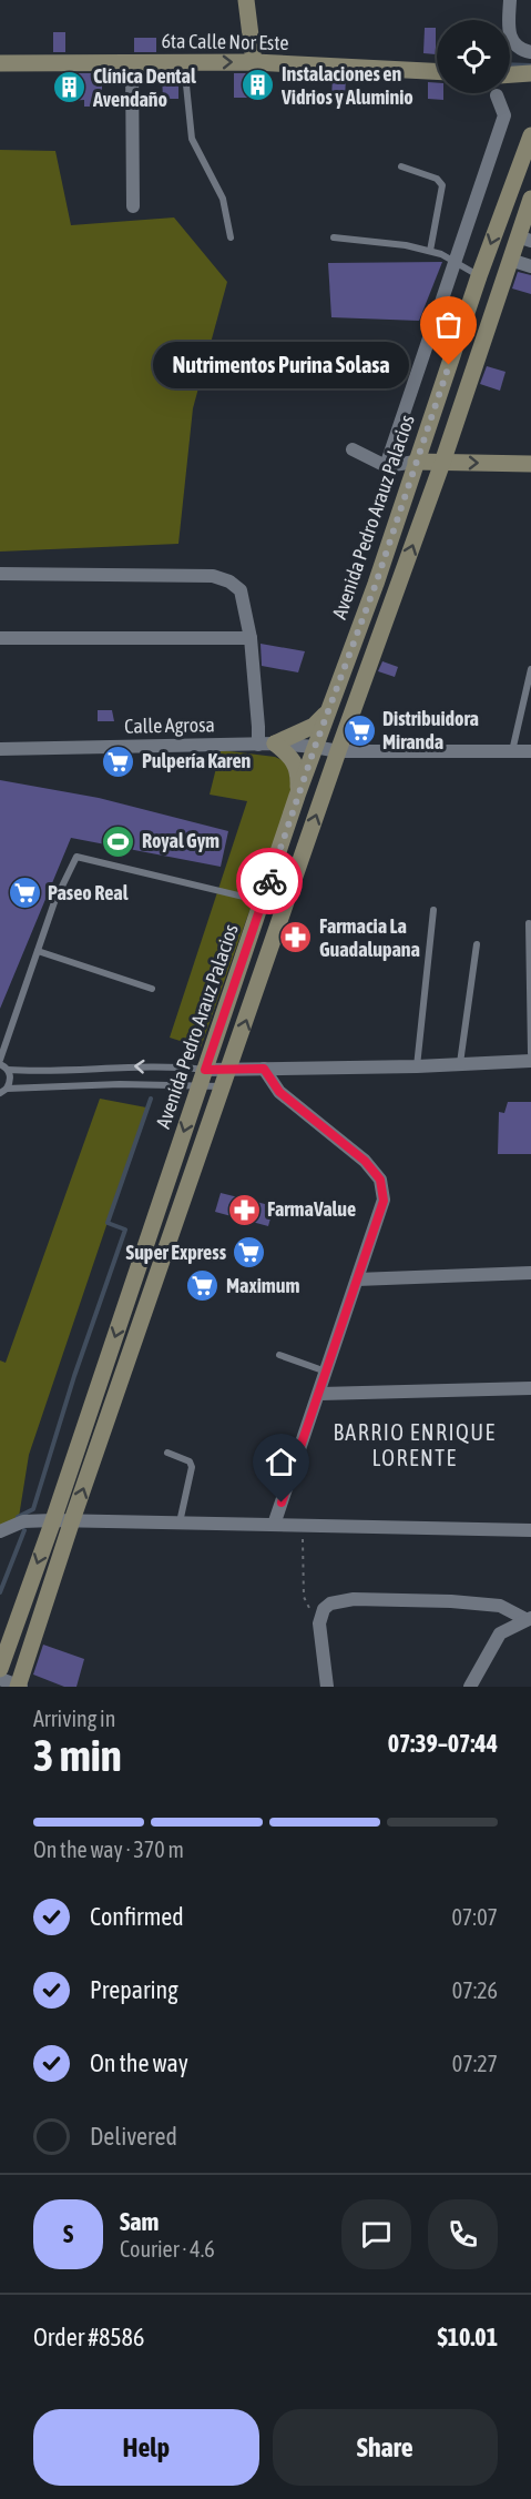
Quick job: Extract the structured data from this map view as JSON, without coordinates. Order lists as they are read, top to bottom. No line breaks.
{"streets":{"street":["6ta Calle Nor Este","Avenida Pedro Arauz Palacios","Calle Agrosa"]},"crossings":[["Avenida Pedro Arauz Palacios","Calle Agrosa"]],"districts":["BARRIO ENRIQUE LORENTE"],"places":{"building":["Instalaciones en Vidrios y Aluminio","Clínica Dental Avendaño"],"other":["Nutrimentos Purina Solasa"],"supermarket":["Distribuidora Miranda","Pulpería Karen","Paseo Real","Super Express","Maximum"],"sports":["Royal Gym"],"pharmacy":["Farmacia La Guadalupana","FarmaValue"]},"page":{"bubble":"Nutrimentos Purina Solasa","heading":["3 min","Arriving in","07:39–07:44"],"panel":["Sam","Courier · 4.6","Order #8586","$10.01"],"bar":"On the way · 370 m","list":[["Confirmed","07:07"],["Preparing","07:26"],["On the way","07:27"],"Delivered"],"round":"S","buttons":["Help","Share"]}}
